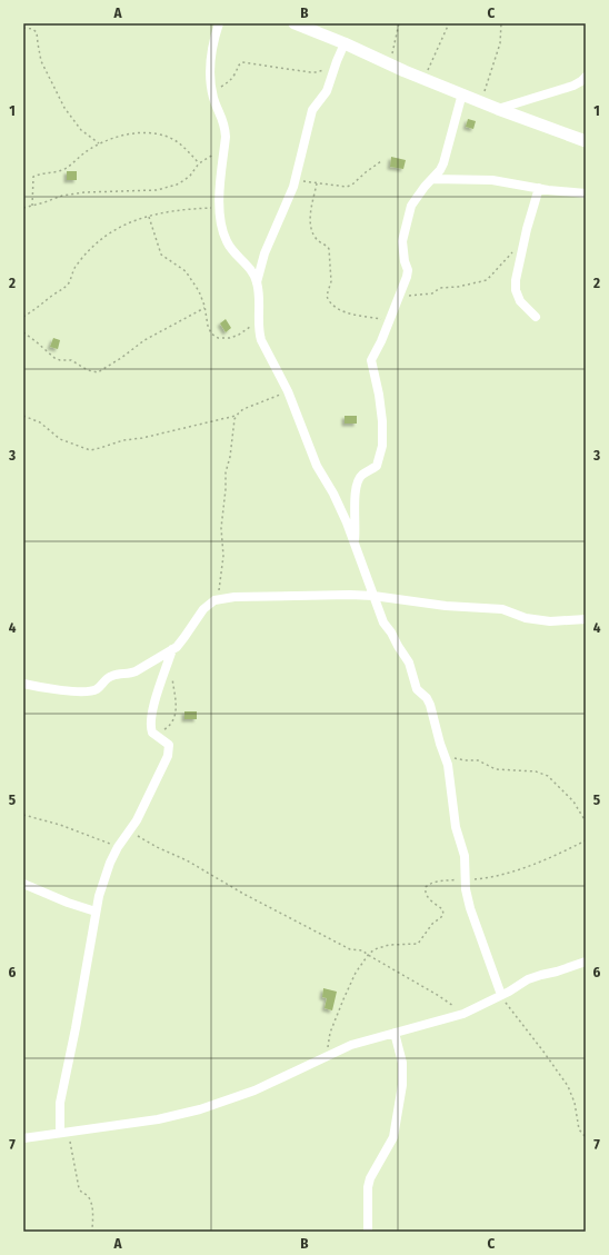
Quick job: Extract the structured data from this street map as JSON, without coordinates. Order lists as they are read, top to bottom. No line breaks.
{"grid":{"columns":["A","B","C"],"rows":["1","2","3","4","5","6","7"]}}
